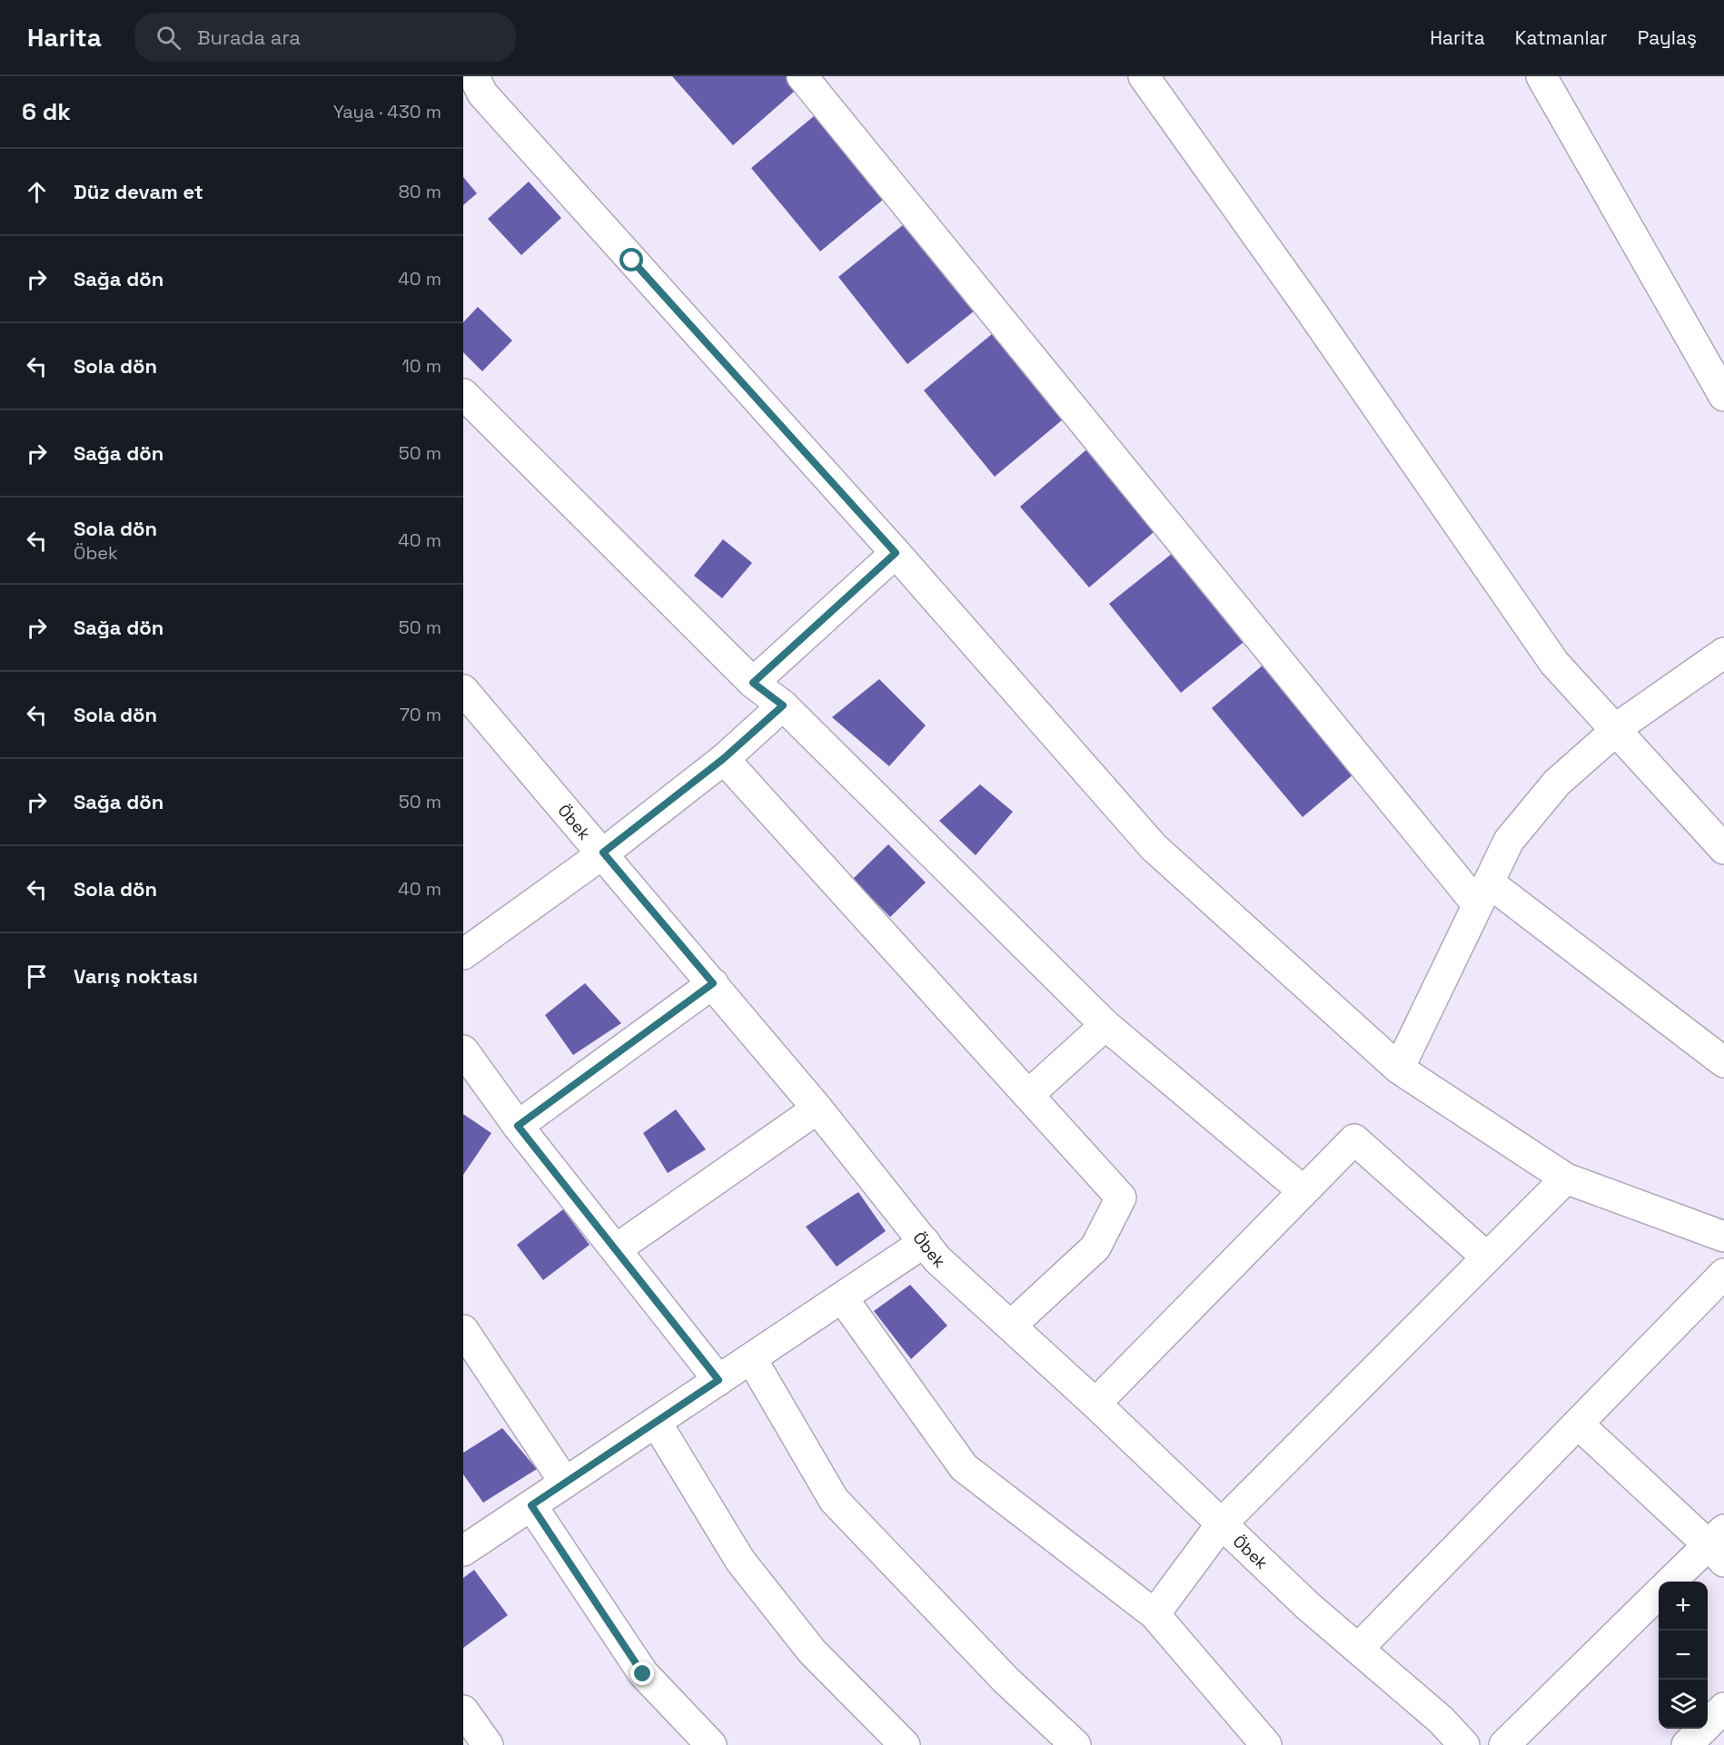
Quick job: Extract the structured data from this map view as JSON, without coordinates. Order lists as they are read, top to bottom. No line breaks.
{"streets":{"street":["Öbek"]},"page":{"header":"Harita","search":"Burada ara","nav":["Harita","Katmanlar","Paylaş"],"heading":["6 dk","Yaya · 430 m"],"list":[["Düz devam et","80 m"],["Sağa dön","40 m"],["Sola dön","10 m"],["Sağa dön","50 m"],["Sola dön","Öbek","40 m"],["Sağa dön","50 m"],["Sola dön","70 m"],["Sağa dön","50 m"],["Sola dön","40 m"],"Varış noktası"],"map_buttons":["+","−"]}}
